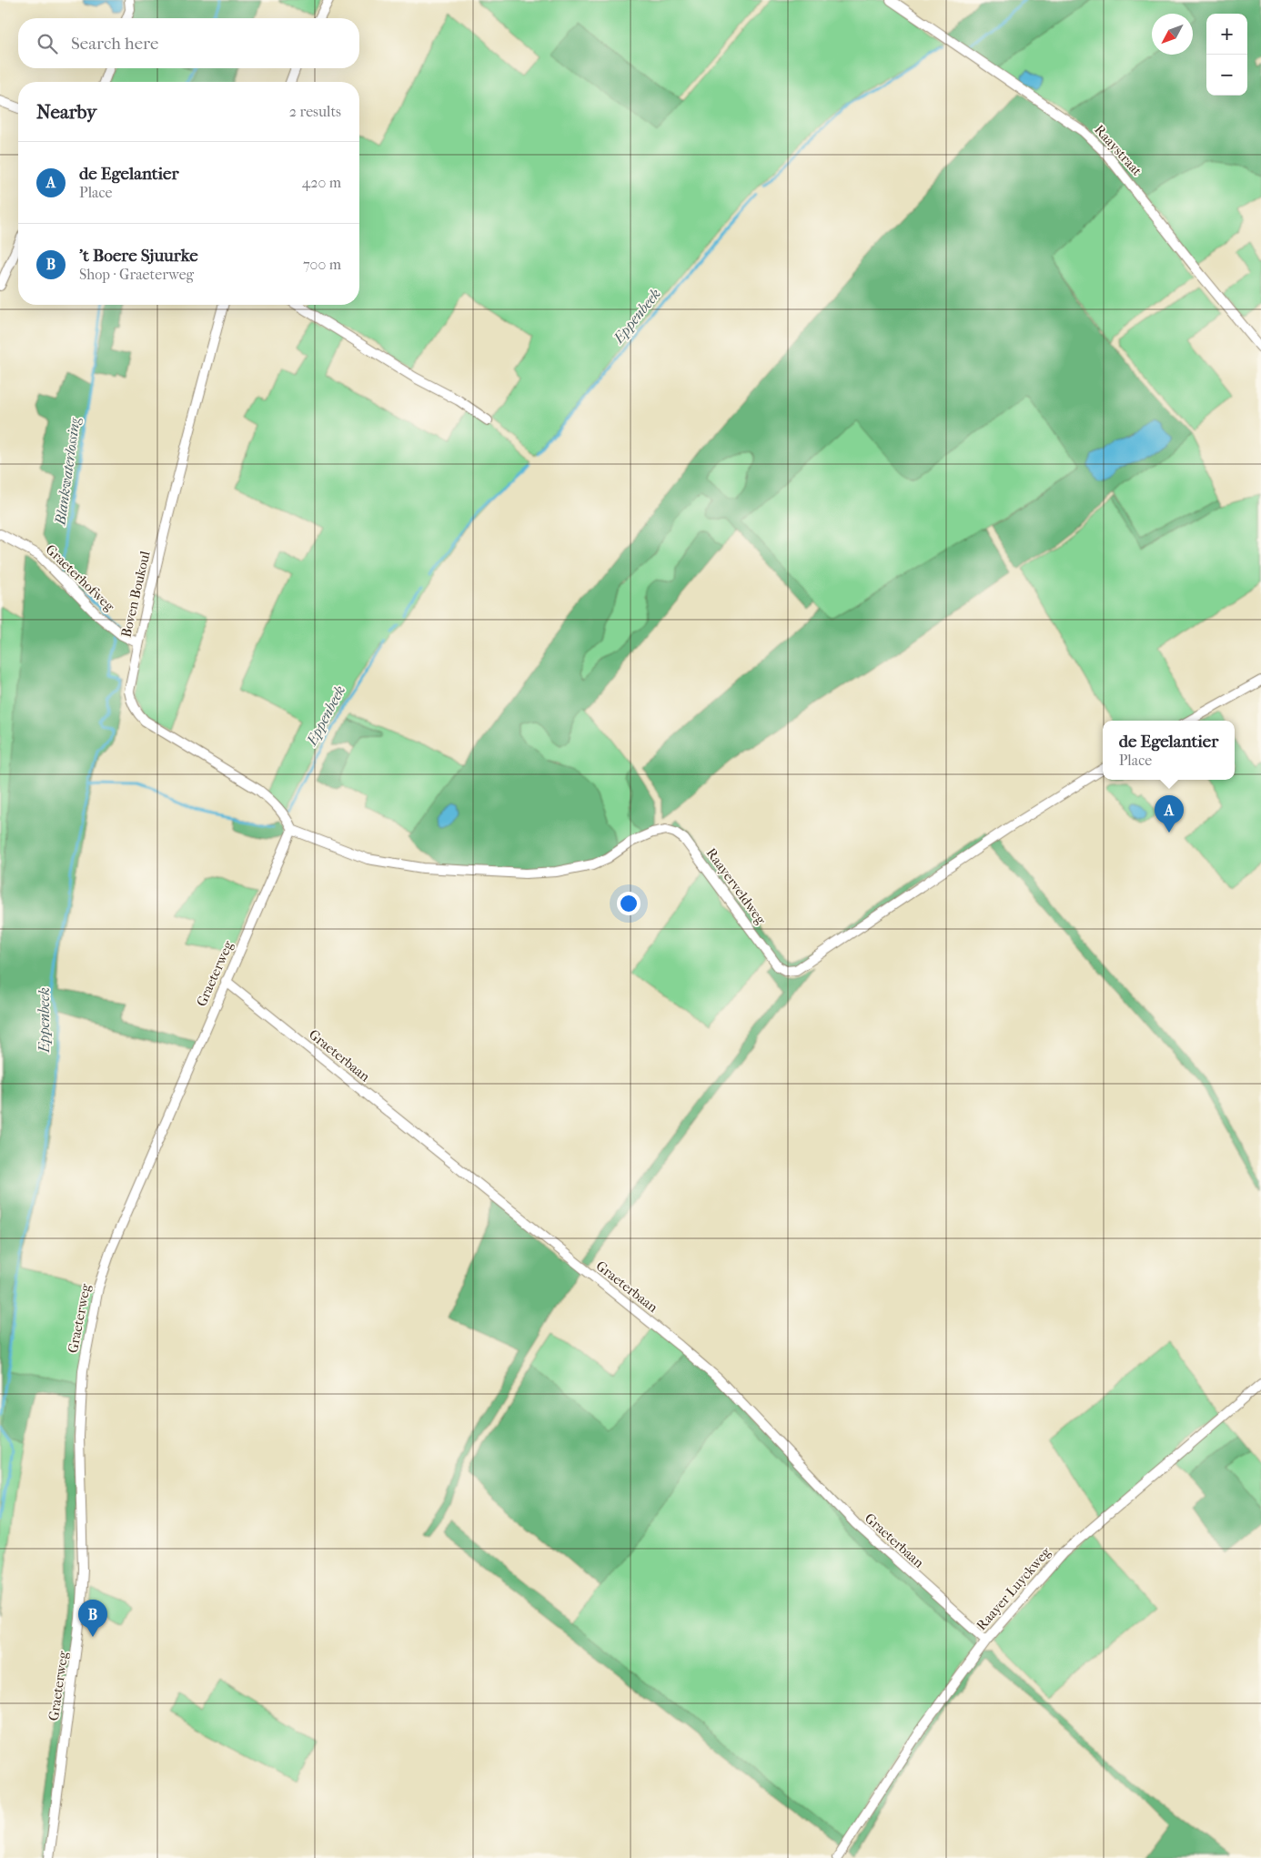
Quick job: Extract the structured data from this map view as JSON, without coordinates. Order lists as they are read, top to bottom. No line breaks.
{"streets":{"street":["Raaystraat","Graeterhofweg","Boven Boukoul","Raayerveldweg","Graeterweg","Graeterbaan","Raayer Luyckweg"]},"crossings":[["Graeterhofweg","Boven Boukoul"],["Boven Boukoul","Raayerveldweg"],["Boven Boukoul","Graeterweg"],["Raayerveldweg","Graeterweg"],["Graeterweg","Graeterbaan"],["Graeterbaan","Raayer Luyckweg"]],"water":["Eppenbeek","Blankwaterlossing"],"north":"bottom left","page":{"map_buttons":["+","−"],"search":"Search here","heading":["Nearby","2 results"],"list":[{"mark":"A","name":"de Egelantier","note":"Place","value":"420 m"},{"mark":"B","name":"'t Boere Sjuurke","note":"Shop · Graeterweg","value":"700 m"}],"popup":["de Egelantier","Place"],"pins":["A","B"]}}
